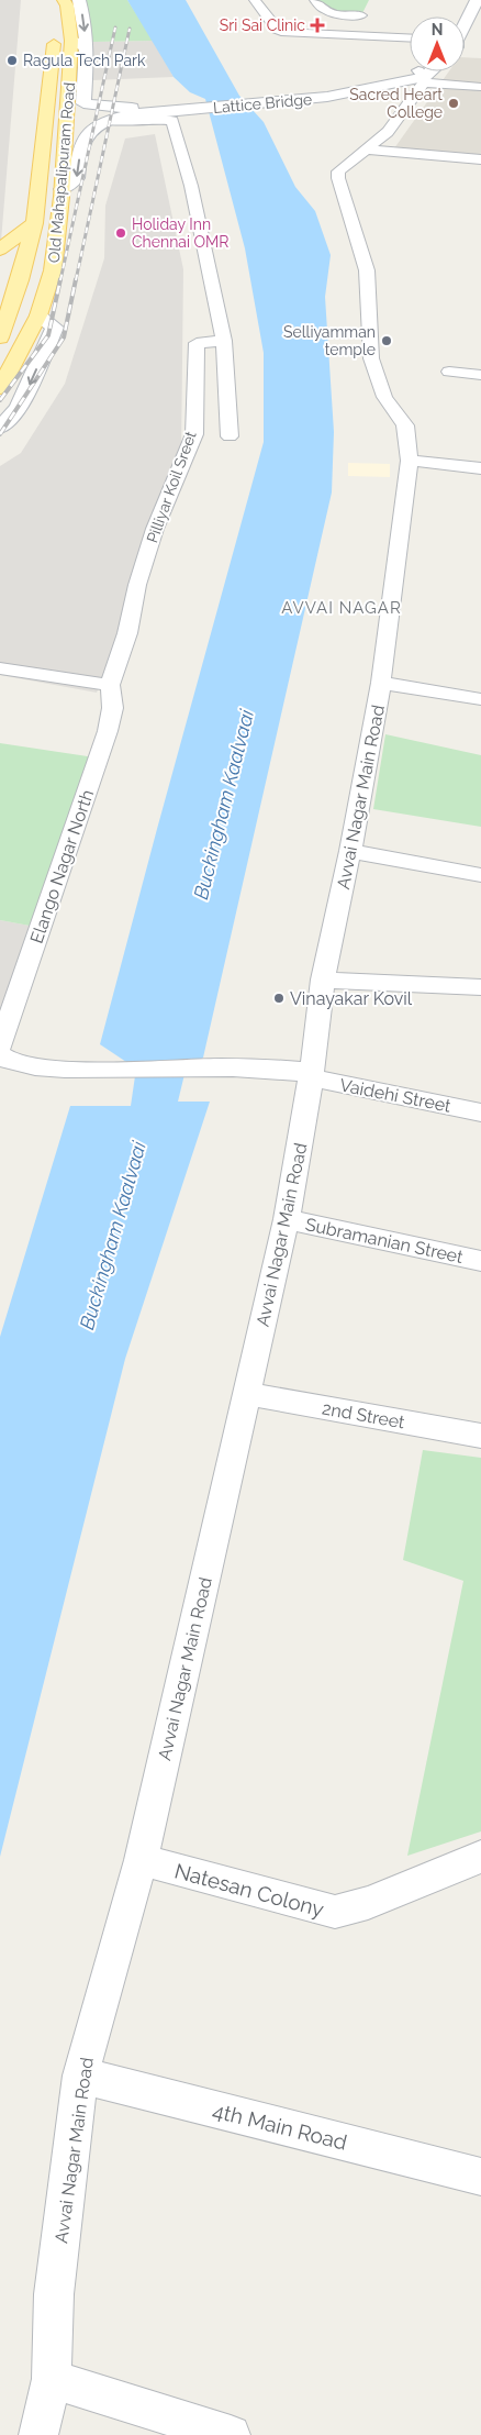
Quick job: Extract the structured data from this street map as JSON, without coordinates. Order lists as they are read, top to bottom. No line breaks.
{"streets":{"main road":["Lattice Bridge","Old Mahapalipuram Road"],"street":["Pilliyar Koil Sreet","Avvai Nagar Main Road","Elango Nagar North","Vaidehi Street","Subramanian Street","2nd Street","Natesan Colony","4th Main Road"]},"crossings":[["Lattice Bridge","Avvai Nagar Main Road"],["Pilliyar Koil Sreet","Elango Nagar North"],["Avvai Nagar Main Road","Vaidehi Street"],["Avvai Nagar Main Road","Subramanian Street"],["Avvai Nagar Main Road","2nd Street"],["Avvai Nagar Main Road","Natesan Colony"],["Avvai Nagar Main Road","4th Main Road"]],"districts":["AVVAI NAGAR"],"water":["Buckingham Kaalvaai"],"places":{"health":["Sri Sai Clinic"],"other":["Ragula Tech Park","Sacred Heart College","Holiday Inn Chennai OMR","Selliyamman temple","Vinayakar Kovil"]},"north":"top"}
